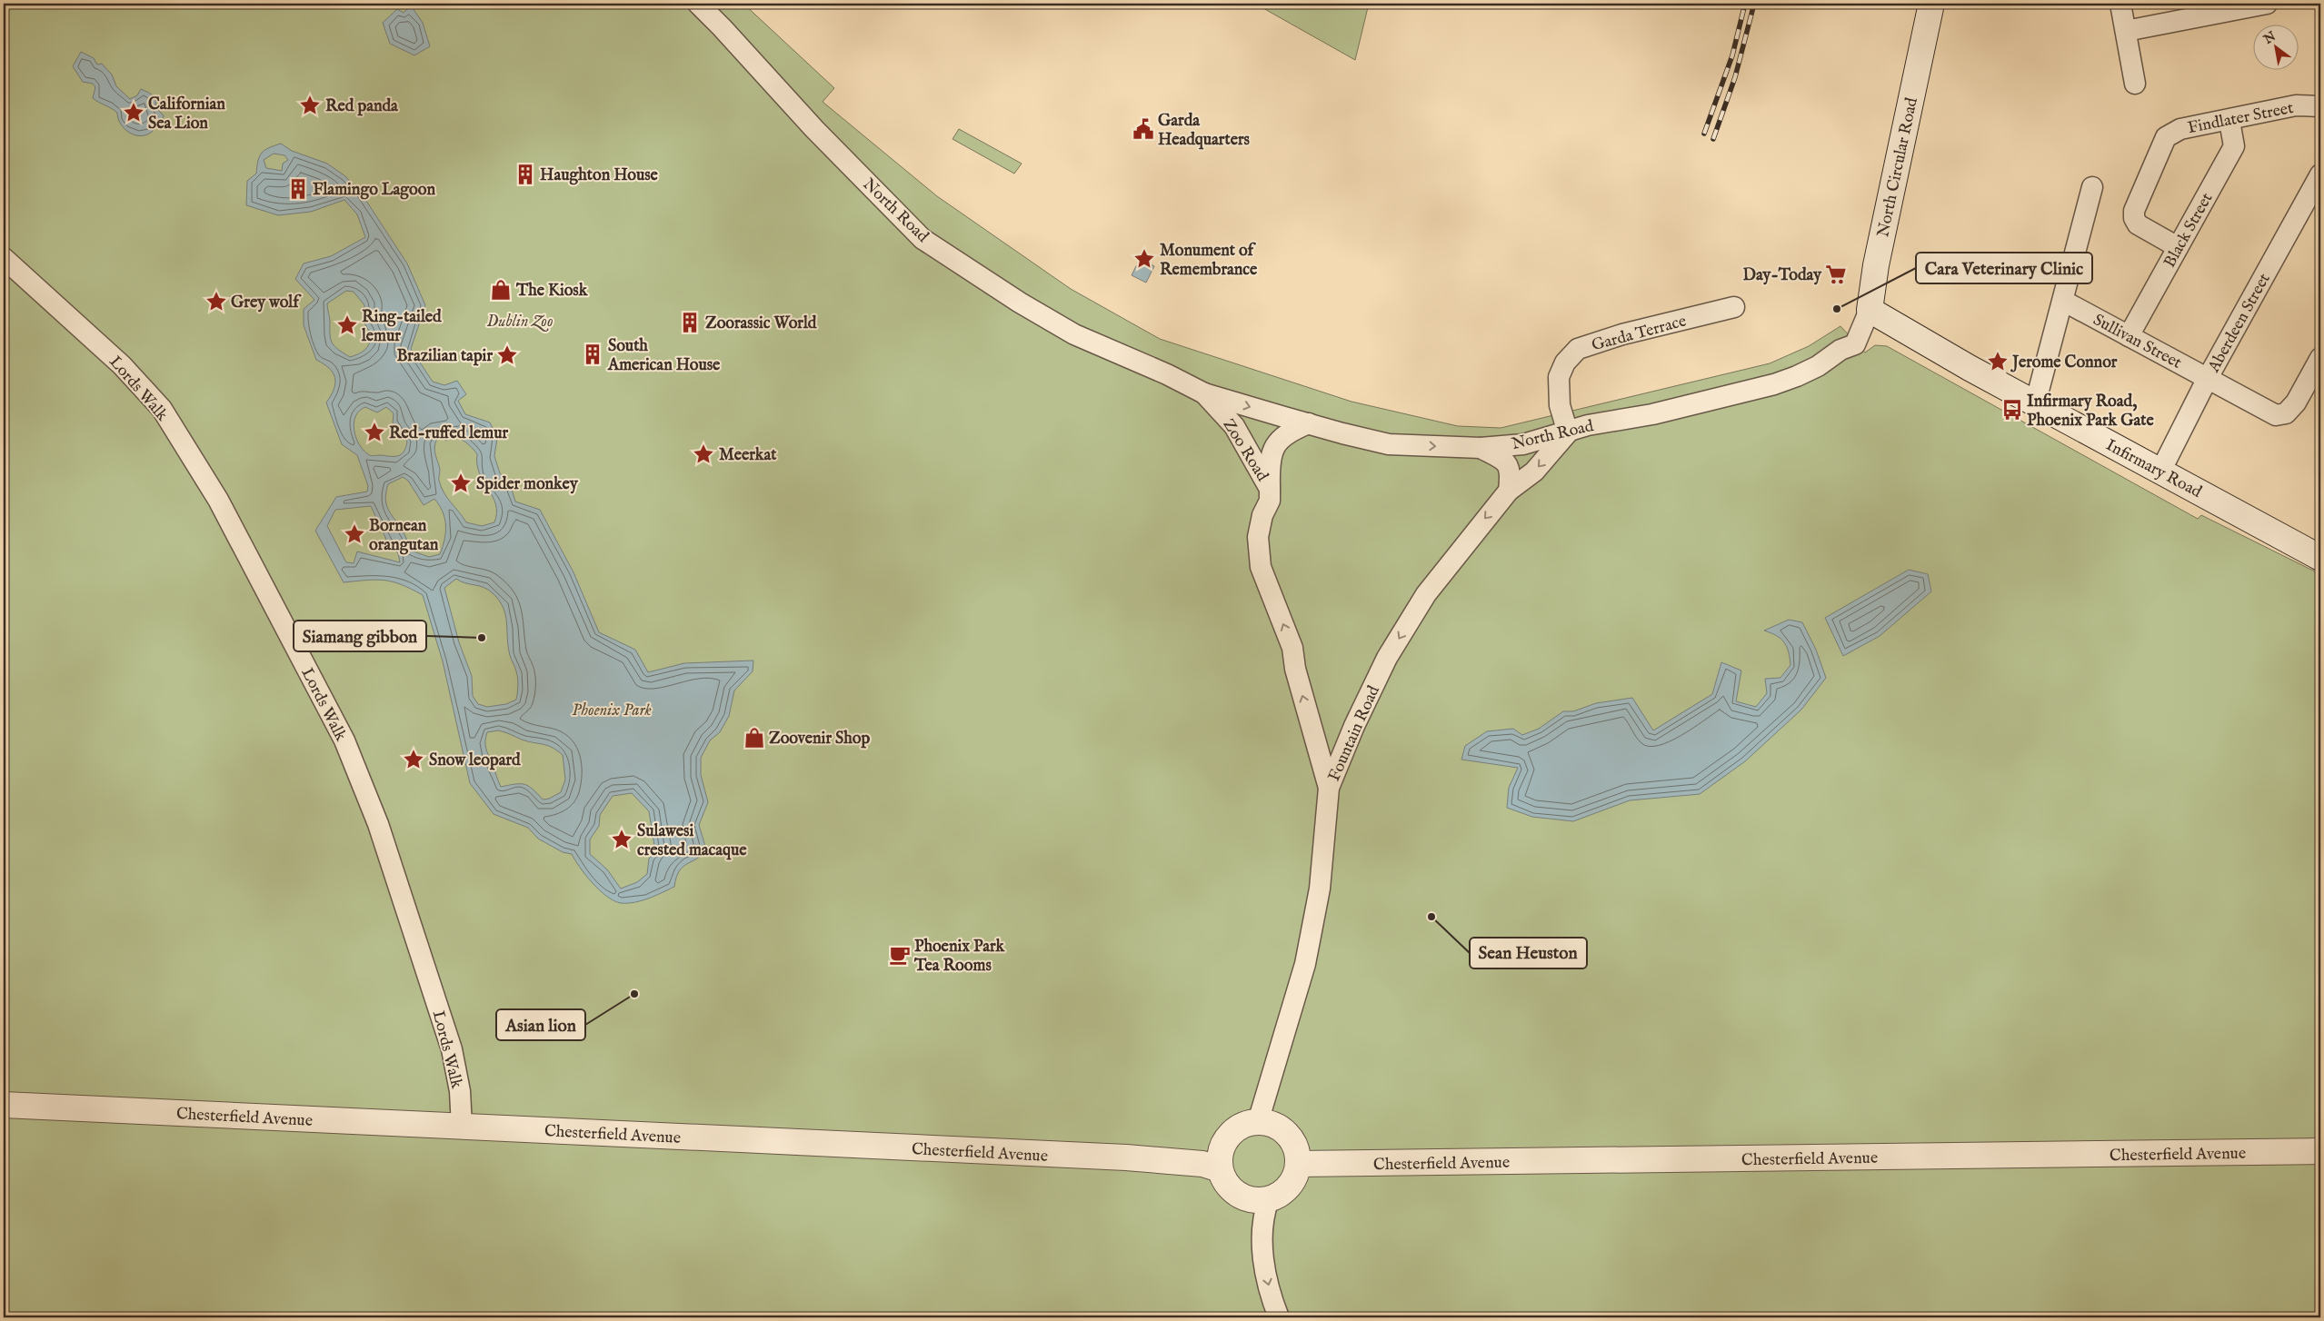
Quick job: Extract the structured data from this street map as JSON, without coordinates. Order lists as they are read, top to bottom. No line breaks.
{"streets":{"street":["Findlater Street","North Circular Road","North Road","Black Street","Aberdeen Street","Garda Terrace","Sullivan Street","Lords Walk","Zoo Road","Infirmary Road","Fountain Road","Chesterfield Avenue"]},"crossings":[["Findlater Street","Black Street"],["North Circular Road","North Road"],["North Circular Road","Infirmary Road"],["North Road","Garda Terrace"],["North Road","Zoo Road"],["North Road","Infirmary Road"],["North Road","Fountain Road"],["Black Street","Sullivan Street"],["Aberdeen Street","Sullivan Street"],["Aberdeen Street","Infirmary Road"],["Garda Terrace","Fountain Road"],["Lords Walk","Chesterfield Avenue"],["Zoo Road","Fountain Road"],["Fountain Road","Chesterfield Avenue"]],"one_way":["Zoo Road","Fountain Road"],"parks":["Dublin Zoo","Phoenix Park"],"places":{"place":["Red panda","Californian Sea Lion","Monument of Remembrance","Grey wolf","Ring-tailed lemur","Brazilian tapir","Jerome Connor","Red-ruffed lemur","Meerkat","Spider monkey","Bornean orangutan","Snow leopard","Sulawesi crested macaque"],"public building":["Garda Headquarters"],"building":["Haughton House","Flamingo Lagoon","Zoorassic World","South American House"],"supermarket":["Day-Today"],"shop":["The Kiosk","Zoovenir Shop"],"other":["Cara Veterinary Clinic","Siamang gibbon","Sean Heuston","Asian lion"],"bus stop":["Infirmary Road, Phoenix Park Gate"],"cafe":["Phoenix Park Tea Rooms"]},"north":"top left"}
